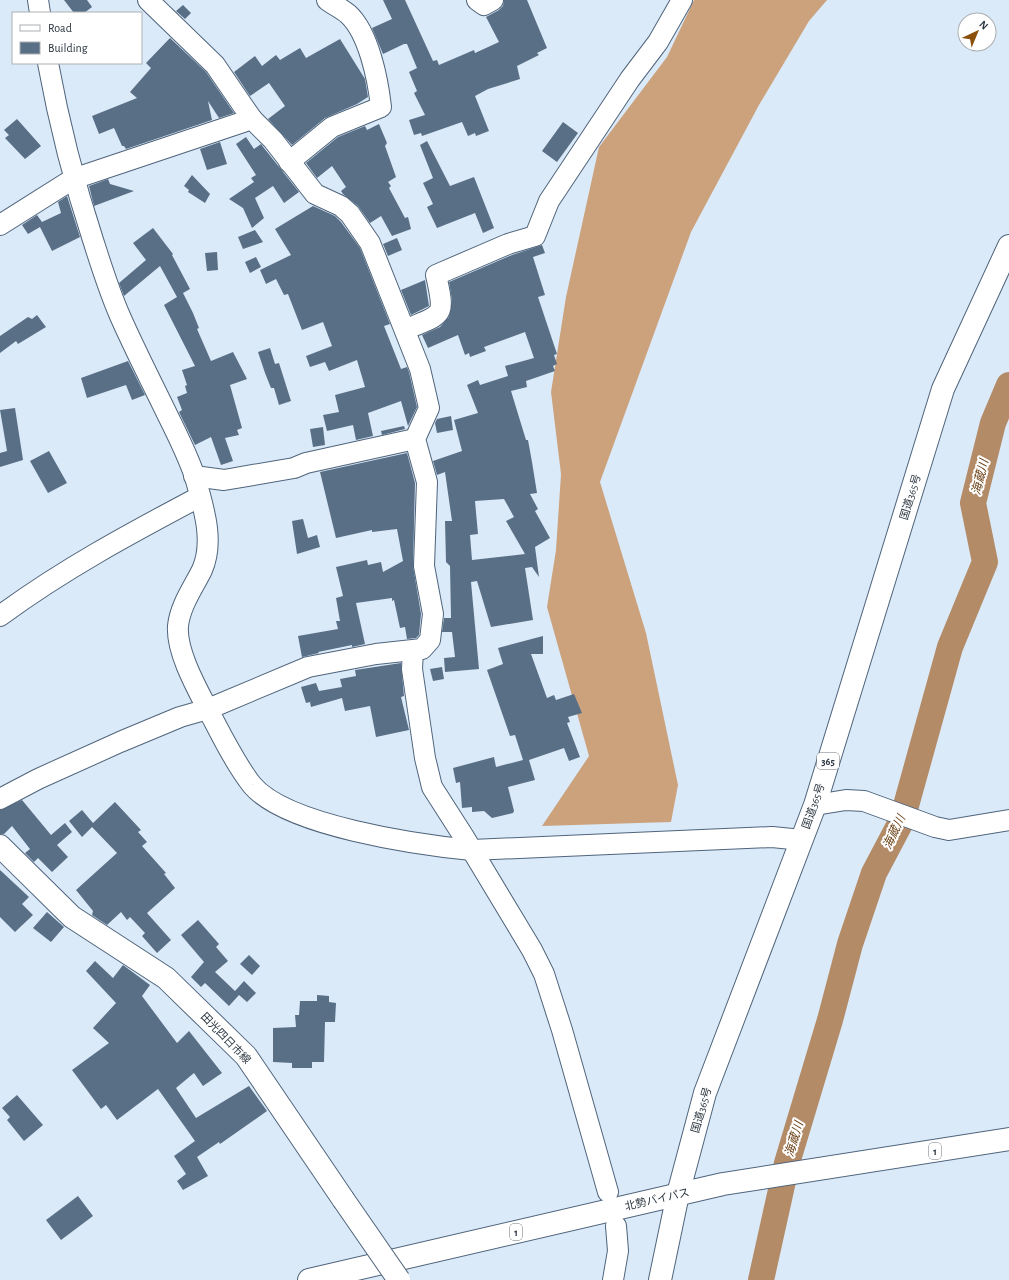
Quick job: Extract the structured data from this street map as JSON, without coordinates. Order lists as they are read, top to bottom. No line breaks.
{"streets":{"main road":["国道365号","365","田光四日市線","1","北勢バイパス"]},"crossings":[["国道365号","北勢バイパス"]],"water":["海蔵川"],"legend":["Road","Building"],"north":"top right"}
